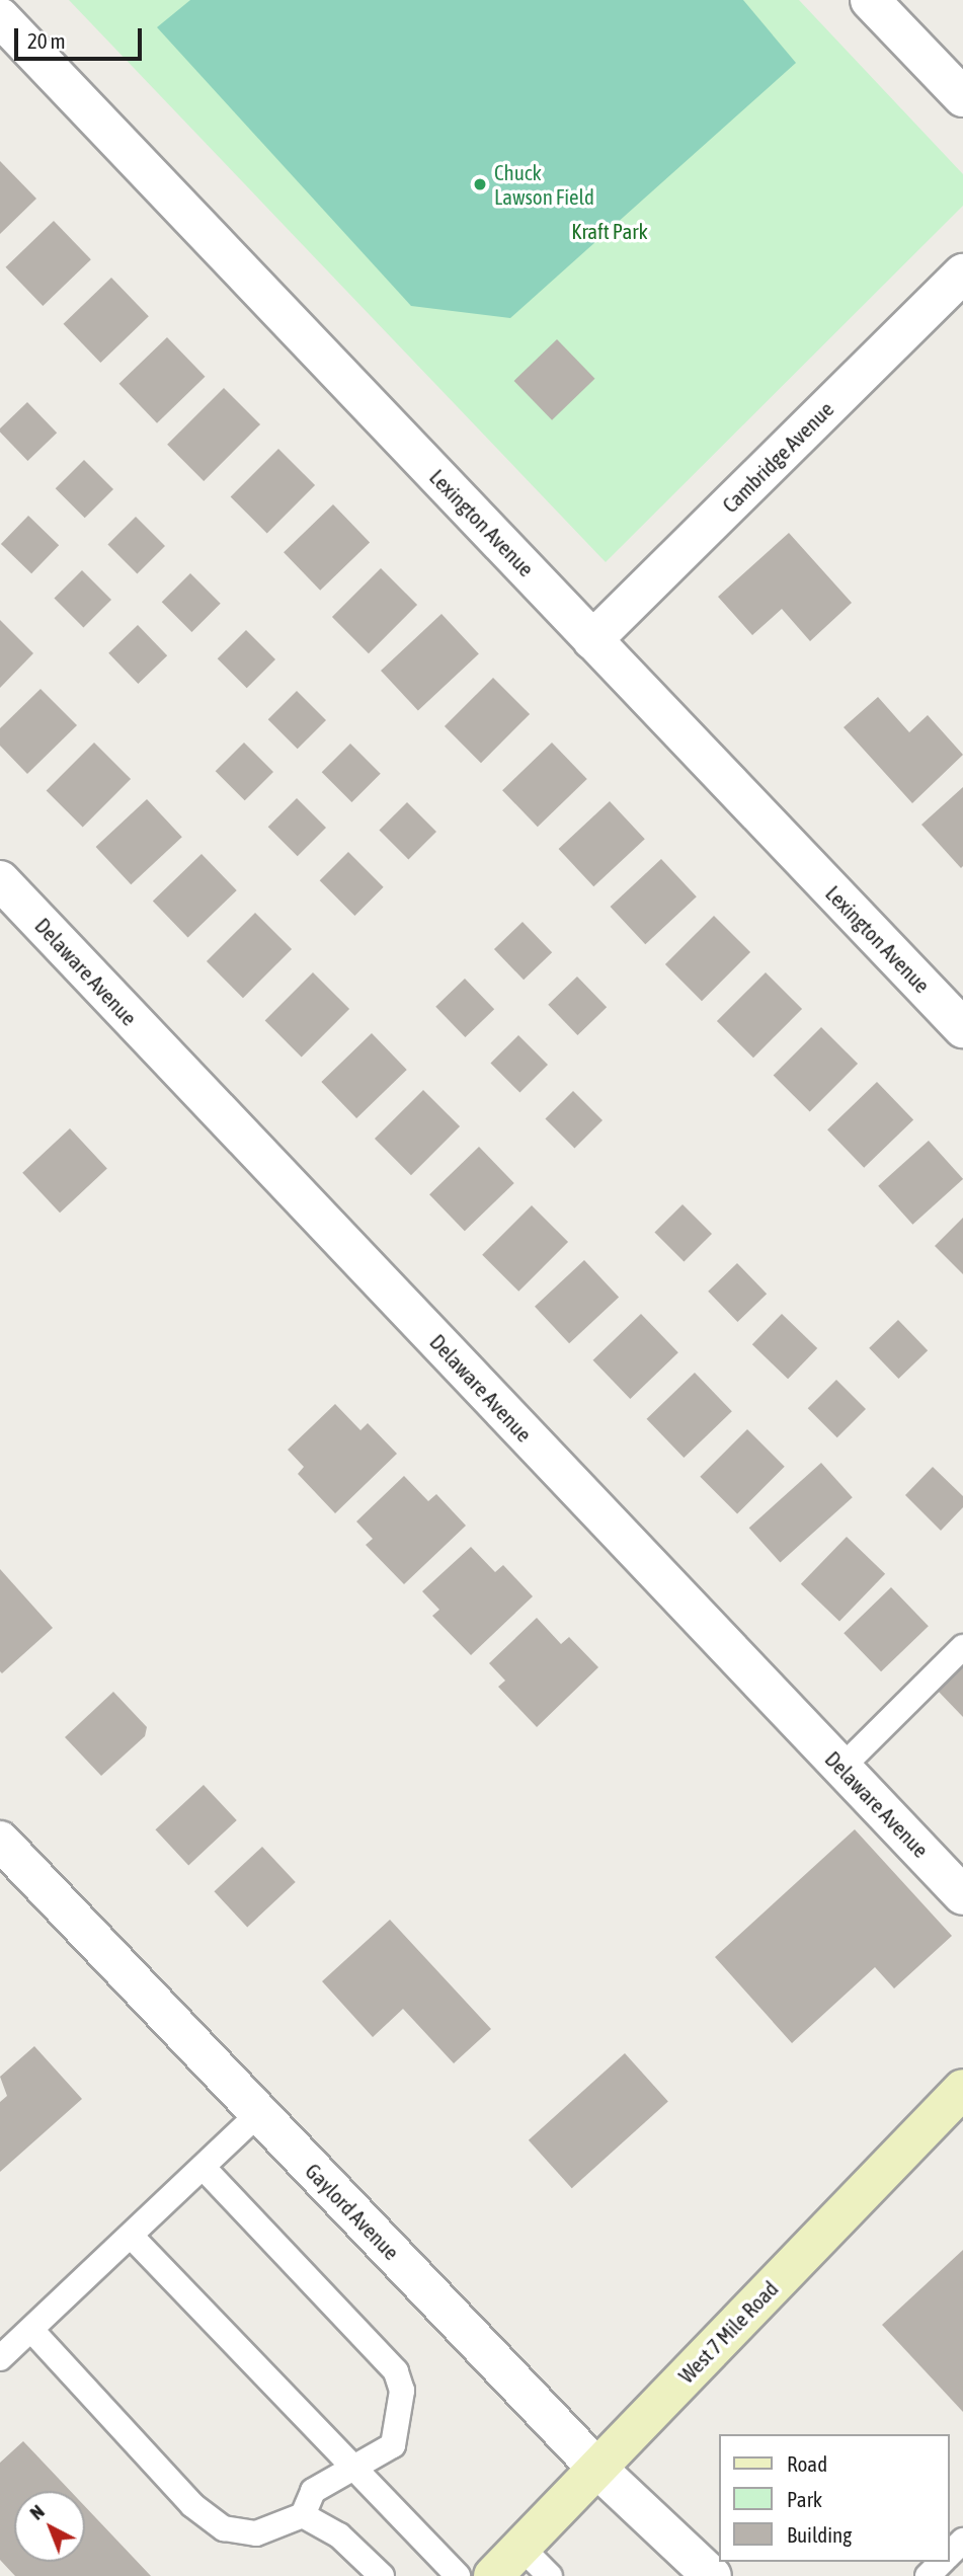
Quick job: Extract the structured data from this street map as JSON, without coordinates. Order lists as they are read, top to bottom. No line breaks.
{"streets":{"main road":["West 7 Mile Road"],"street":["Cambridge Avenue","Lexington Avenue","Delaware Avenue","Gaylord Avenue"]},"crossings":[["Cambridge Avenue","Lexington Avenue"],["Gaylord Avenue","West 7 Mile Road"]],"parks":["Kraft Park"],"places":["Chuck Lawson Field"],"legend":["Road","Park","Building"],"scale_bar":"20 m","north":"top left"}
